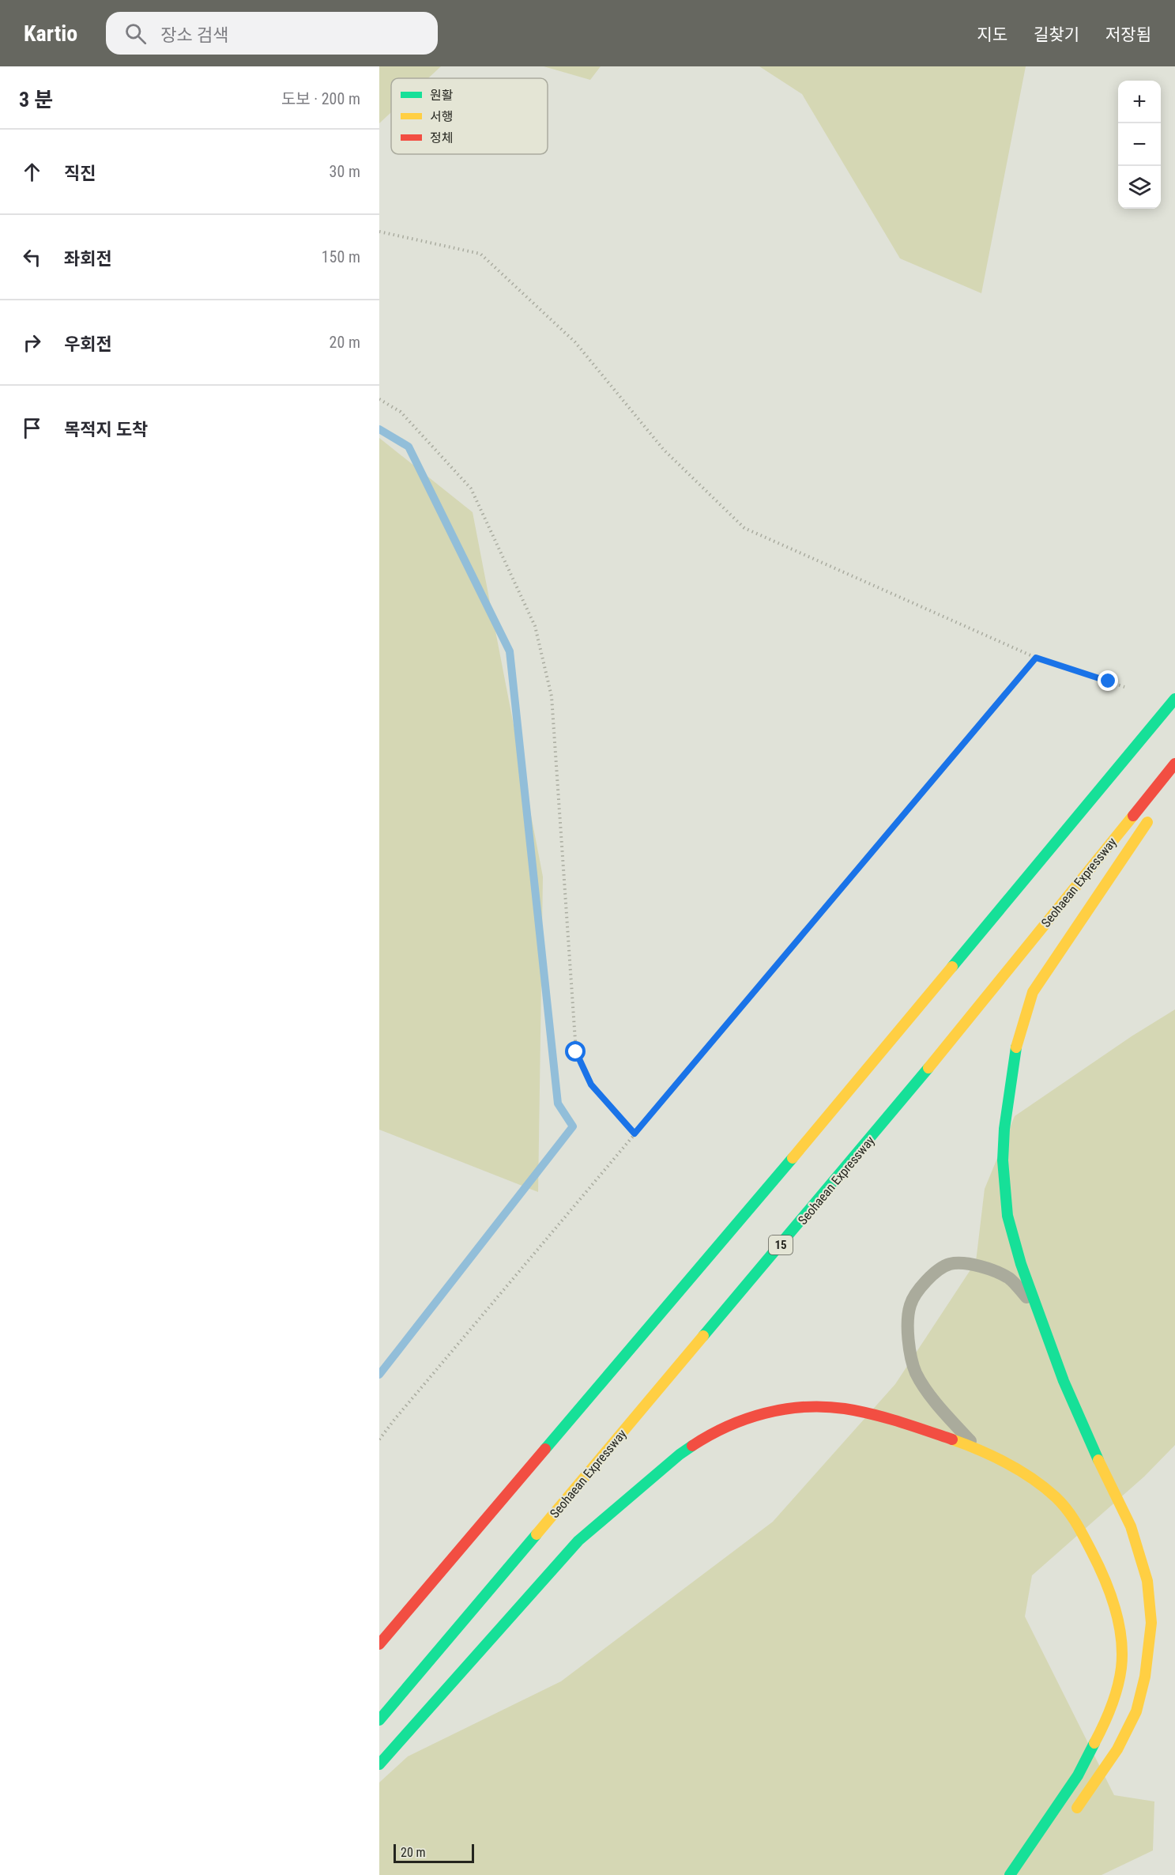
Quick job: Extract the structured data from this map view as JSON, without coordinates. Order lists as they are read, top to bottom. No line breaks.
{"streets":{"highway":["Seohaean Expressway","15"]},"legend":["원활","서행","정체"],"scale_bar":"20 m","page":{"header":"Kartio","search":"장소 검색","nav":["지도","길찾기","저장됨"],"heading":["3 분","도보 · 200 m"],"map_buttons":["+","−"],"list":[["직진","30 m"],["좌회전","150 m"],["우회전","20 m"],"목적지 도착"],"scale":"20 m"}}
